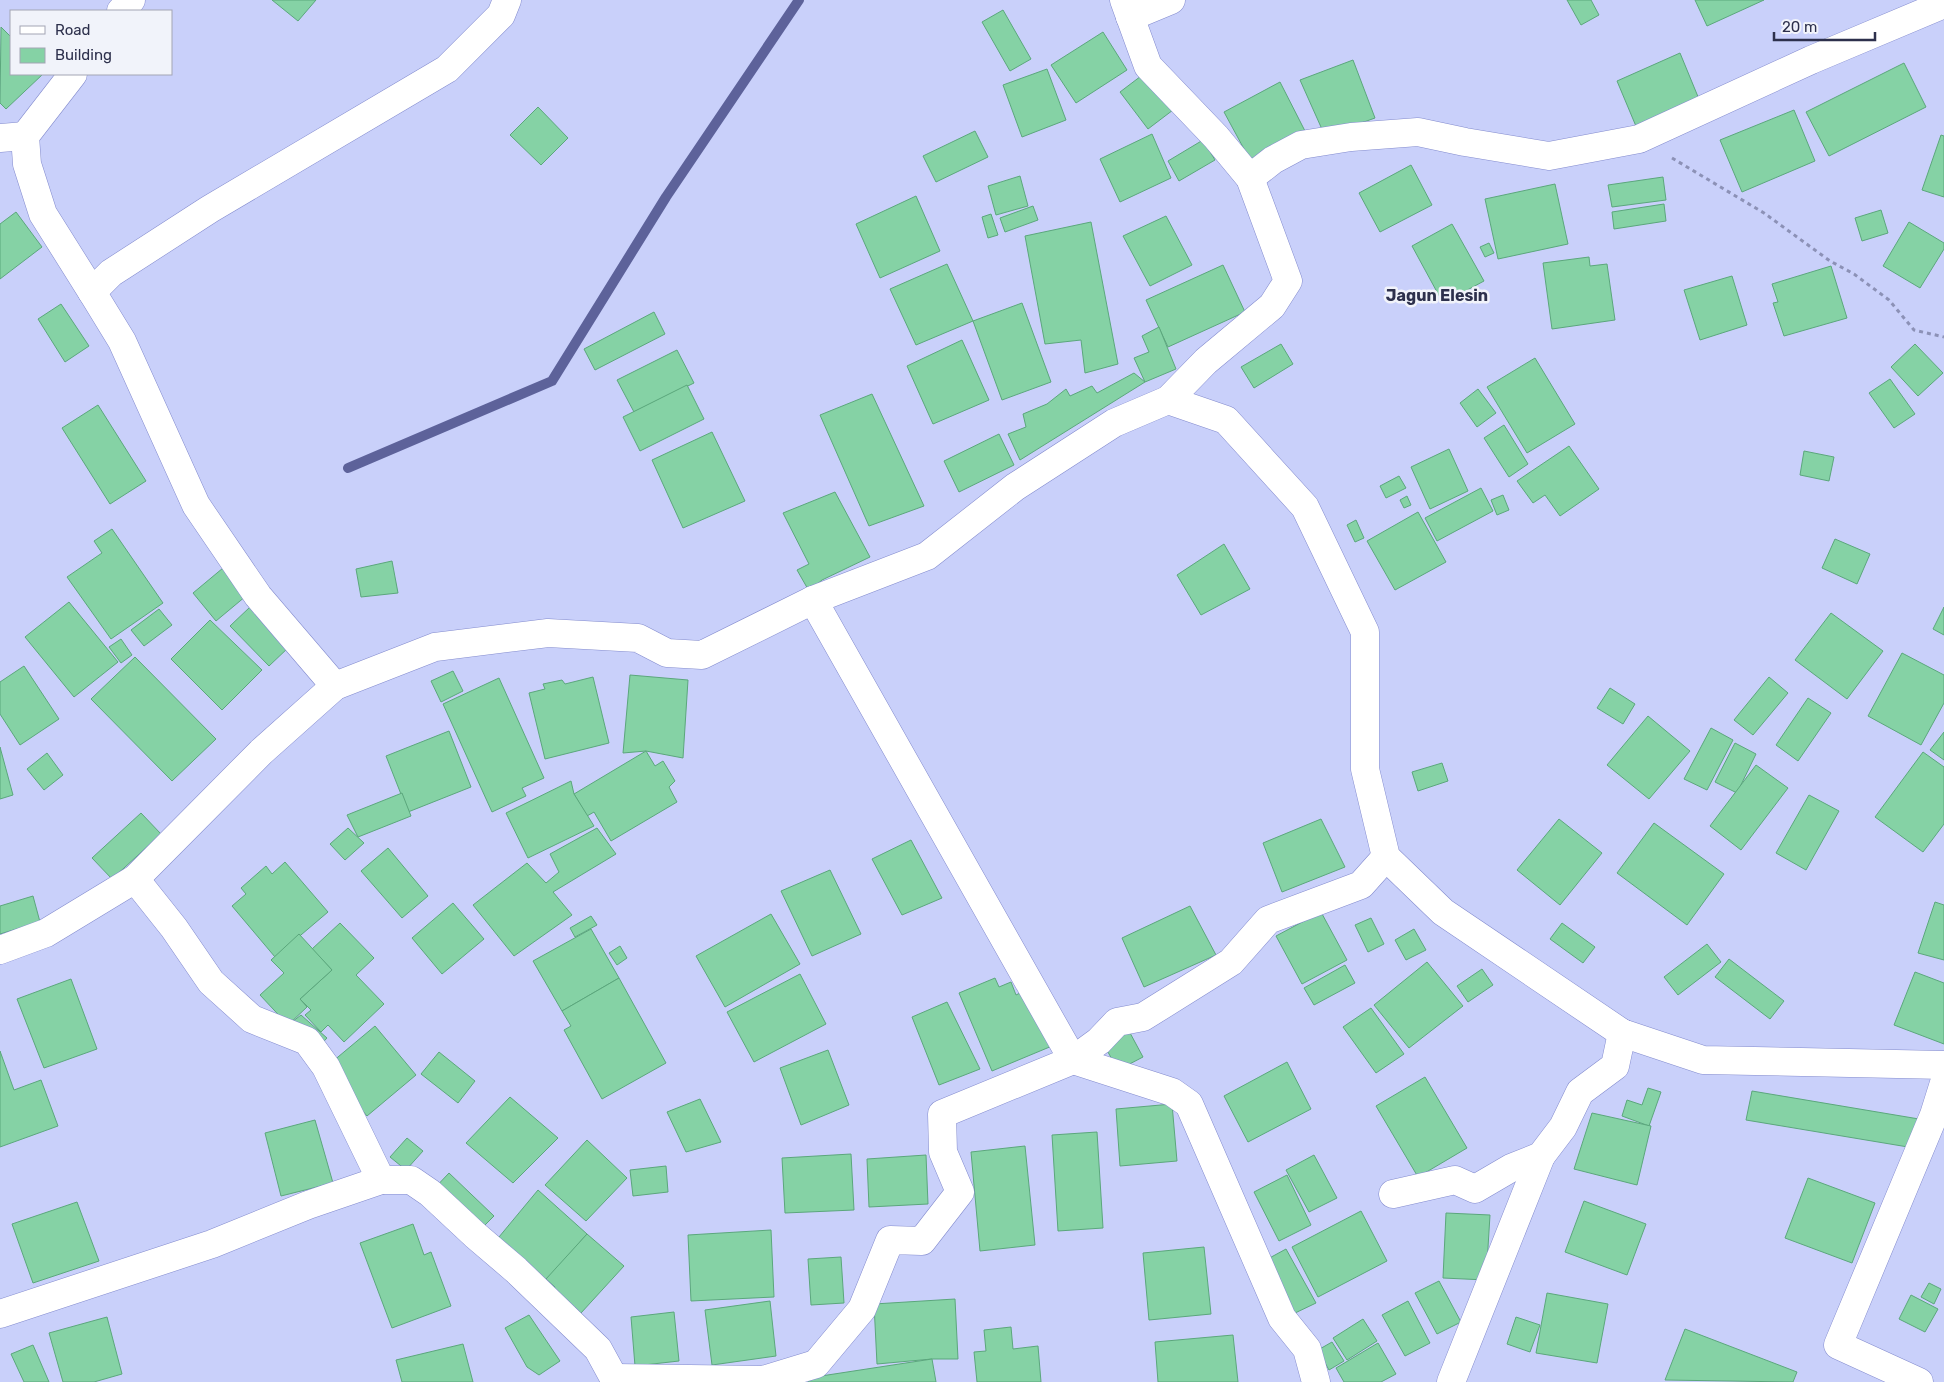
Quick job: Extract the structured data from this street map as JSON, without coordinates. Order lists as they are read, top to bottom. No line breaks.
{"districts":["Jagun Elesin"],"legend":["Road","Building"],"scale_bar":"20 m"}
